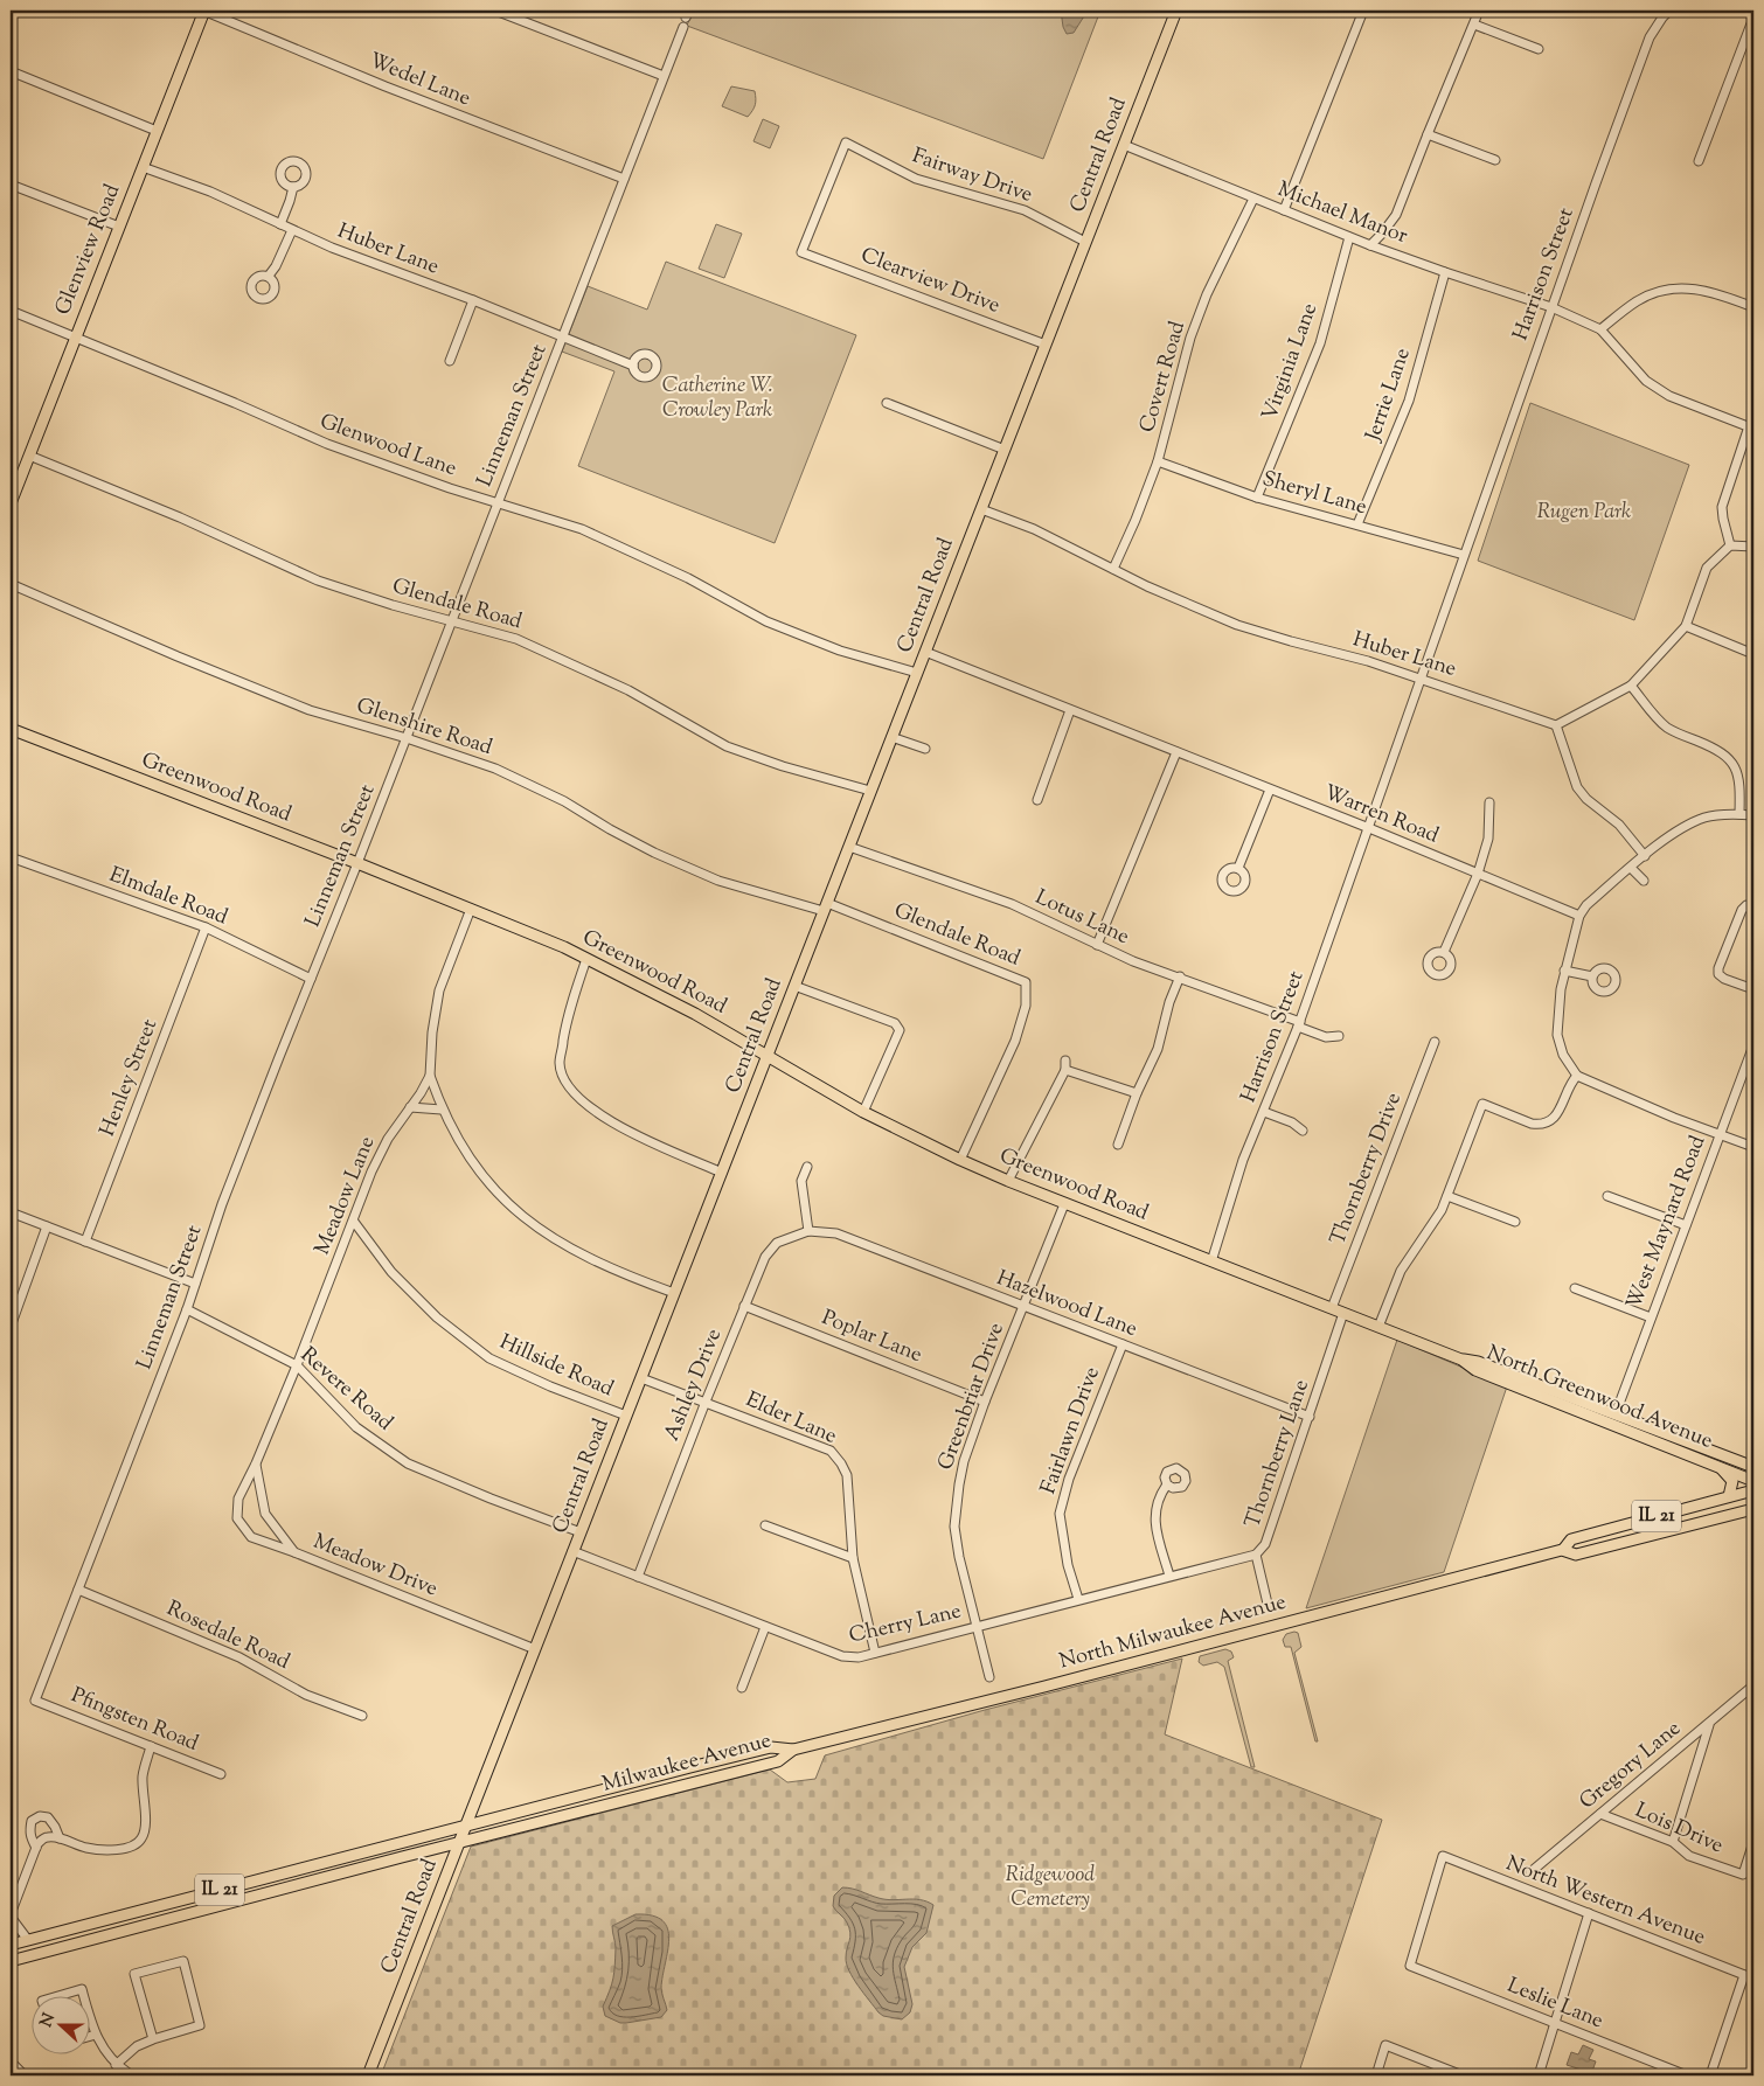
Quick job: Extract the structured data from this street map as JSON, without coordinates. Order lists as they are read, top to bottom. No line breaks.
{"streets":{"main road":["Central Road","Glenview Road","Greenwood Road","North Greenwood Avenue","IL 21","North Milwaukee Avenue","Milwaukee Avenue"],"street":["Wedel Lane","Fairway Drive","Michael Manor","Huber Lane","Harrison Street","Clearview Drive","Virginia Lane","Covert Road","Jerrie Lane","Linneman Street","Glenwood Lane","Sheryl Lane","Glendale Road","Glenshire Road","Warren Road","Elmdale Road","Lotus Lane","Henley Street","Thornberry Drive","Meadow Lane","West Maynard Road","Hazelwood Lane","Poplar Lane","Hillside Road","Ashley Drive","Revere Road","Greenbriar Drive","Elder Lane","Fairlawn Drive","Thornberry Lane","Meadow Drive","Cherry Lane","Rosedale Road","Pfingsten Road","Gregory Lane","Lois Drive","North Western Avenue","Leslie Lane"]},"crossings":[["Wedel Lane","Glenview Road"],["Wedel Lane","Linneman Street"],["Central Road","Fairway Drive"],["Central Road","Michael Manor"],["Central Road","Huber Lane"],["Central Road","Clearview Drive"],["Central Road","Glenwood Lane"],["Central Road","Glendale Road"],["Central Road","Glenshire Road"],["Central Road","Greenwood Road"],["Central Road","Warren Road"],["Central Road","Lotus Lane"],["Central Road","Hillside Road"],["Central Road","Revere Road"],["Central Road","Elder Lane"],["Central Road","Meadow Drive"],["Central Road","Cherry Lane"],["Central Road","Milwaukee Avenue"],["Fairway Drive","Clearview Drive"],["Michael Manor","Harrison Street"],["Michael Manor","Virginia Lane"],["Michael Manor","Covert Road"],["Michael Manor","Jerrie Lane"],["Glenview Road","Huber Lane"],["Glenview Road","Glenwood Lane"],["Glenview Road","Glendale Road"],["Huber Lane","Harrison Street"],["Huber Lane","Covert Road"],["Huber Lane","Linneman Street"],["Harrison Street","Sheryl Lane"],["Harrison Street","Warren Road"],["Harrison Street","Lotus Lane"],["Virginia Lane","Sheryl Lane"],["Covert Road","Sheryl Lane"],["Jerrie Lane","Sheryl Lane"],["Linneman Street","Glenwood Lane"],["Linneman Street","Glendale Road"],["Linneman Street","Glenshire Road"],["Linneman Street","Greenwood Road"],["Linneman Street","Elmdale Road"],["Linneman Street","Revere Road"],["Linneman Street","Rosedale Road"],["Linneman Street","Pfingsten Road"],["Glendale Road","Glenshire Road"],["Glendale Road","Greenwood Road"],["Greenwood Road","Thornberry Drive"],["Greenwood Road","Meadow Lane"],["Greenwood Road","Greenbriar Drive"],["Greenwood Road","North Greenwood Avenue"],["Greenwood Road","Thornberry Lane"],["Elmdale Road","Henley Street"],["Meadow Lane","Hillside Road"],["Meadow Lane","Revere Road"],["Meadow Lane","Meadow Drive"],["West Maynard Road","North Greenwood Avenue"],["Hazelwood Lane","Ashley Drive"],["Hazelwood Lane","Greenbriar Drive"],["Hazelwood Lane","Fairlawn Drive"],["Hazelwood Lane","Thornberry Lane"],["Poplar Lane","Ashley Drive"],["Poplar Lane","Greenbriar Drive"],["Ashley Drive","Elder Lane"],["Ashley Drive","Cherry Lane"],["Greenbriar Drive","Cherry Lane"],["Elder Lane","Cherry Lane"],["Fairlawn Drive","Cherry Lane"],["Thornberry Lane","Cherry Lane"],["North Milwaukee Avenue","Milwaukee Avenue"],["Gregory Lane","Lois Drive"],["North Western Avenue","Leslie Lane"]],"parks":["Catherine W. Crowley Park","Rugen Park","Ridgewood Cemetery"],"north":"left"}
